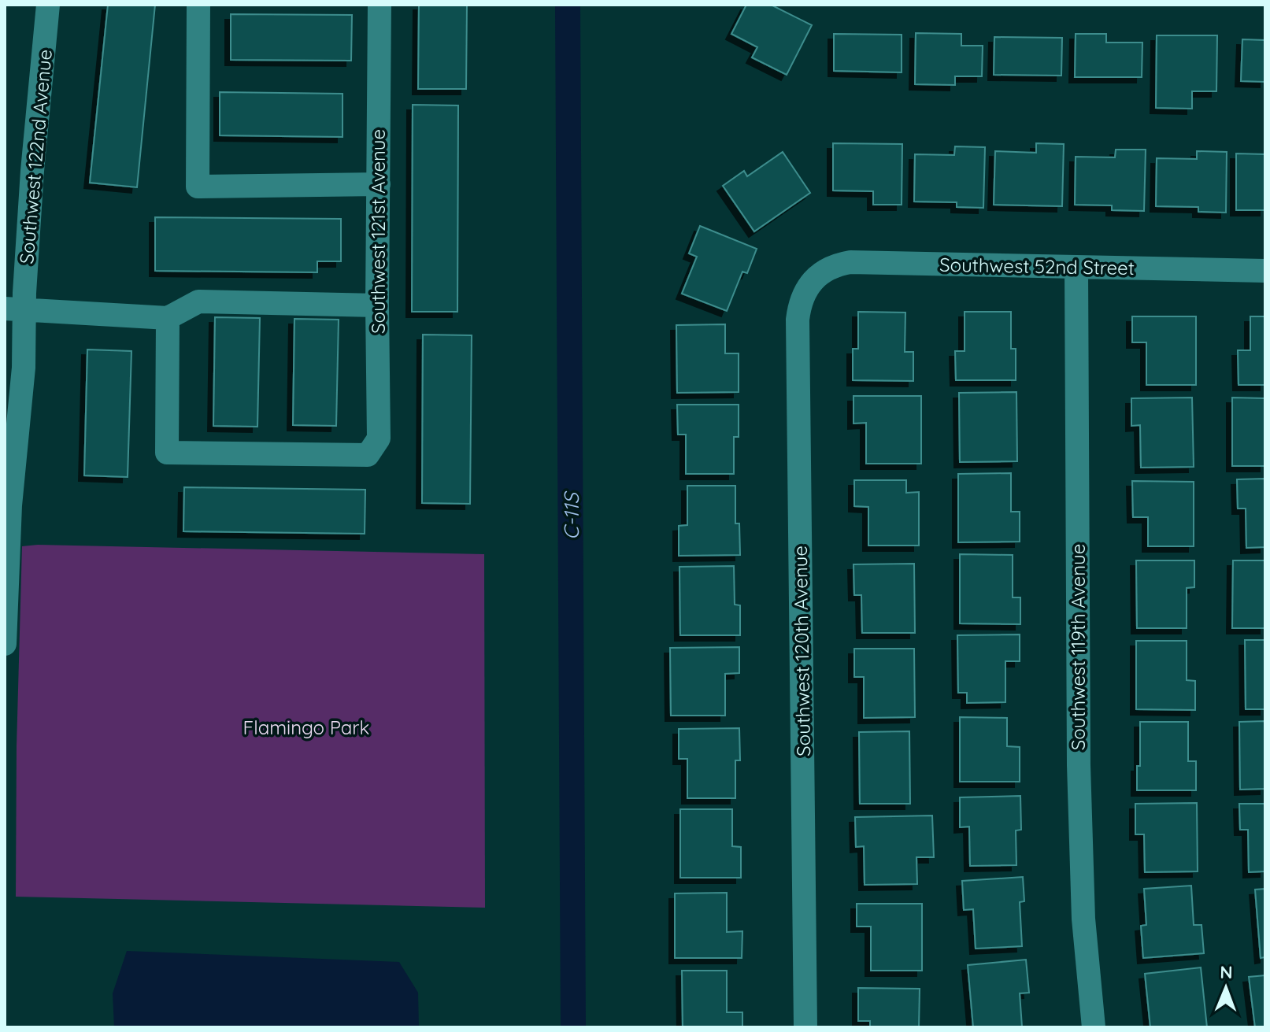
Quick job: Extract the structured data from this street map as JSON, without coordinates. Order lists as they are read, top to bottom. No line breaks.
{"streets":{"street":["Southwest 122nd Avenue","Southwest 121st Avenue","Southwest 52nd Street","Southwest 119th Avenue","Southwest 120th Avenue"]},"crossings":[["Southwest 52nd Street","Southwest 119th Avenue"],["Southwest 52nd Street","Southwest 120th Avenue"]],"water":["C-11S"],"parks":["Flamingo Park"],"north":"top"}
